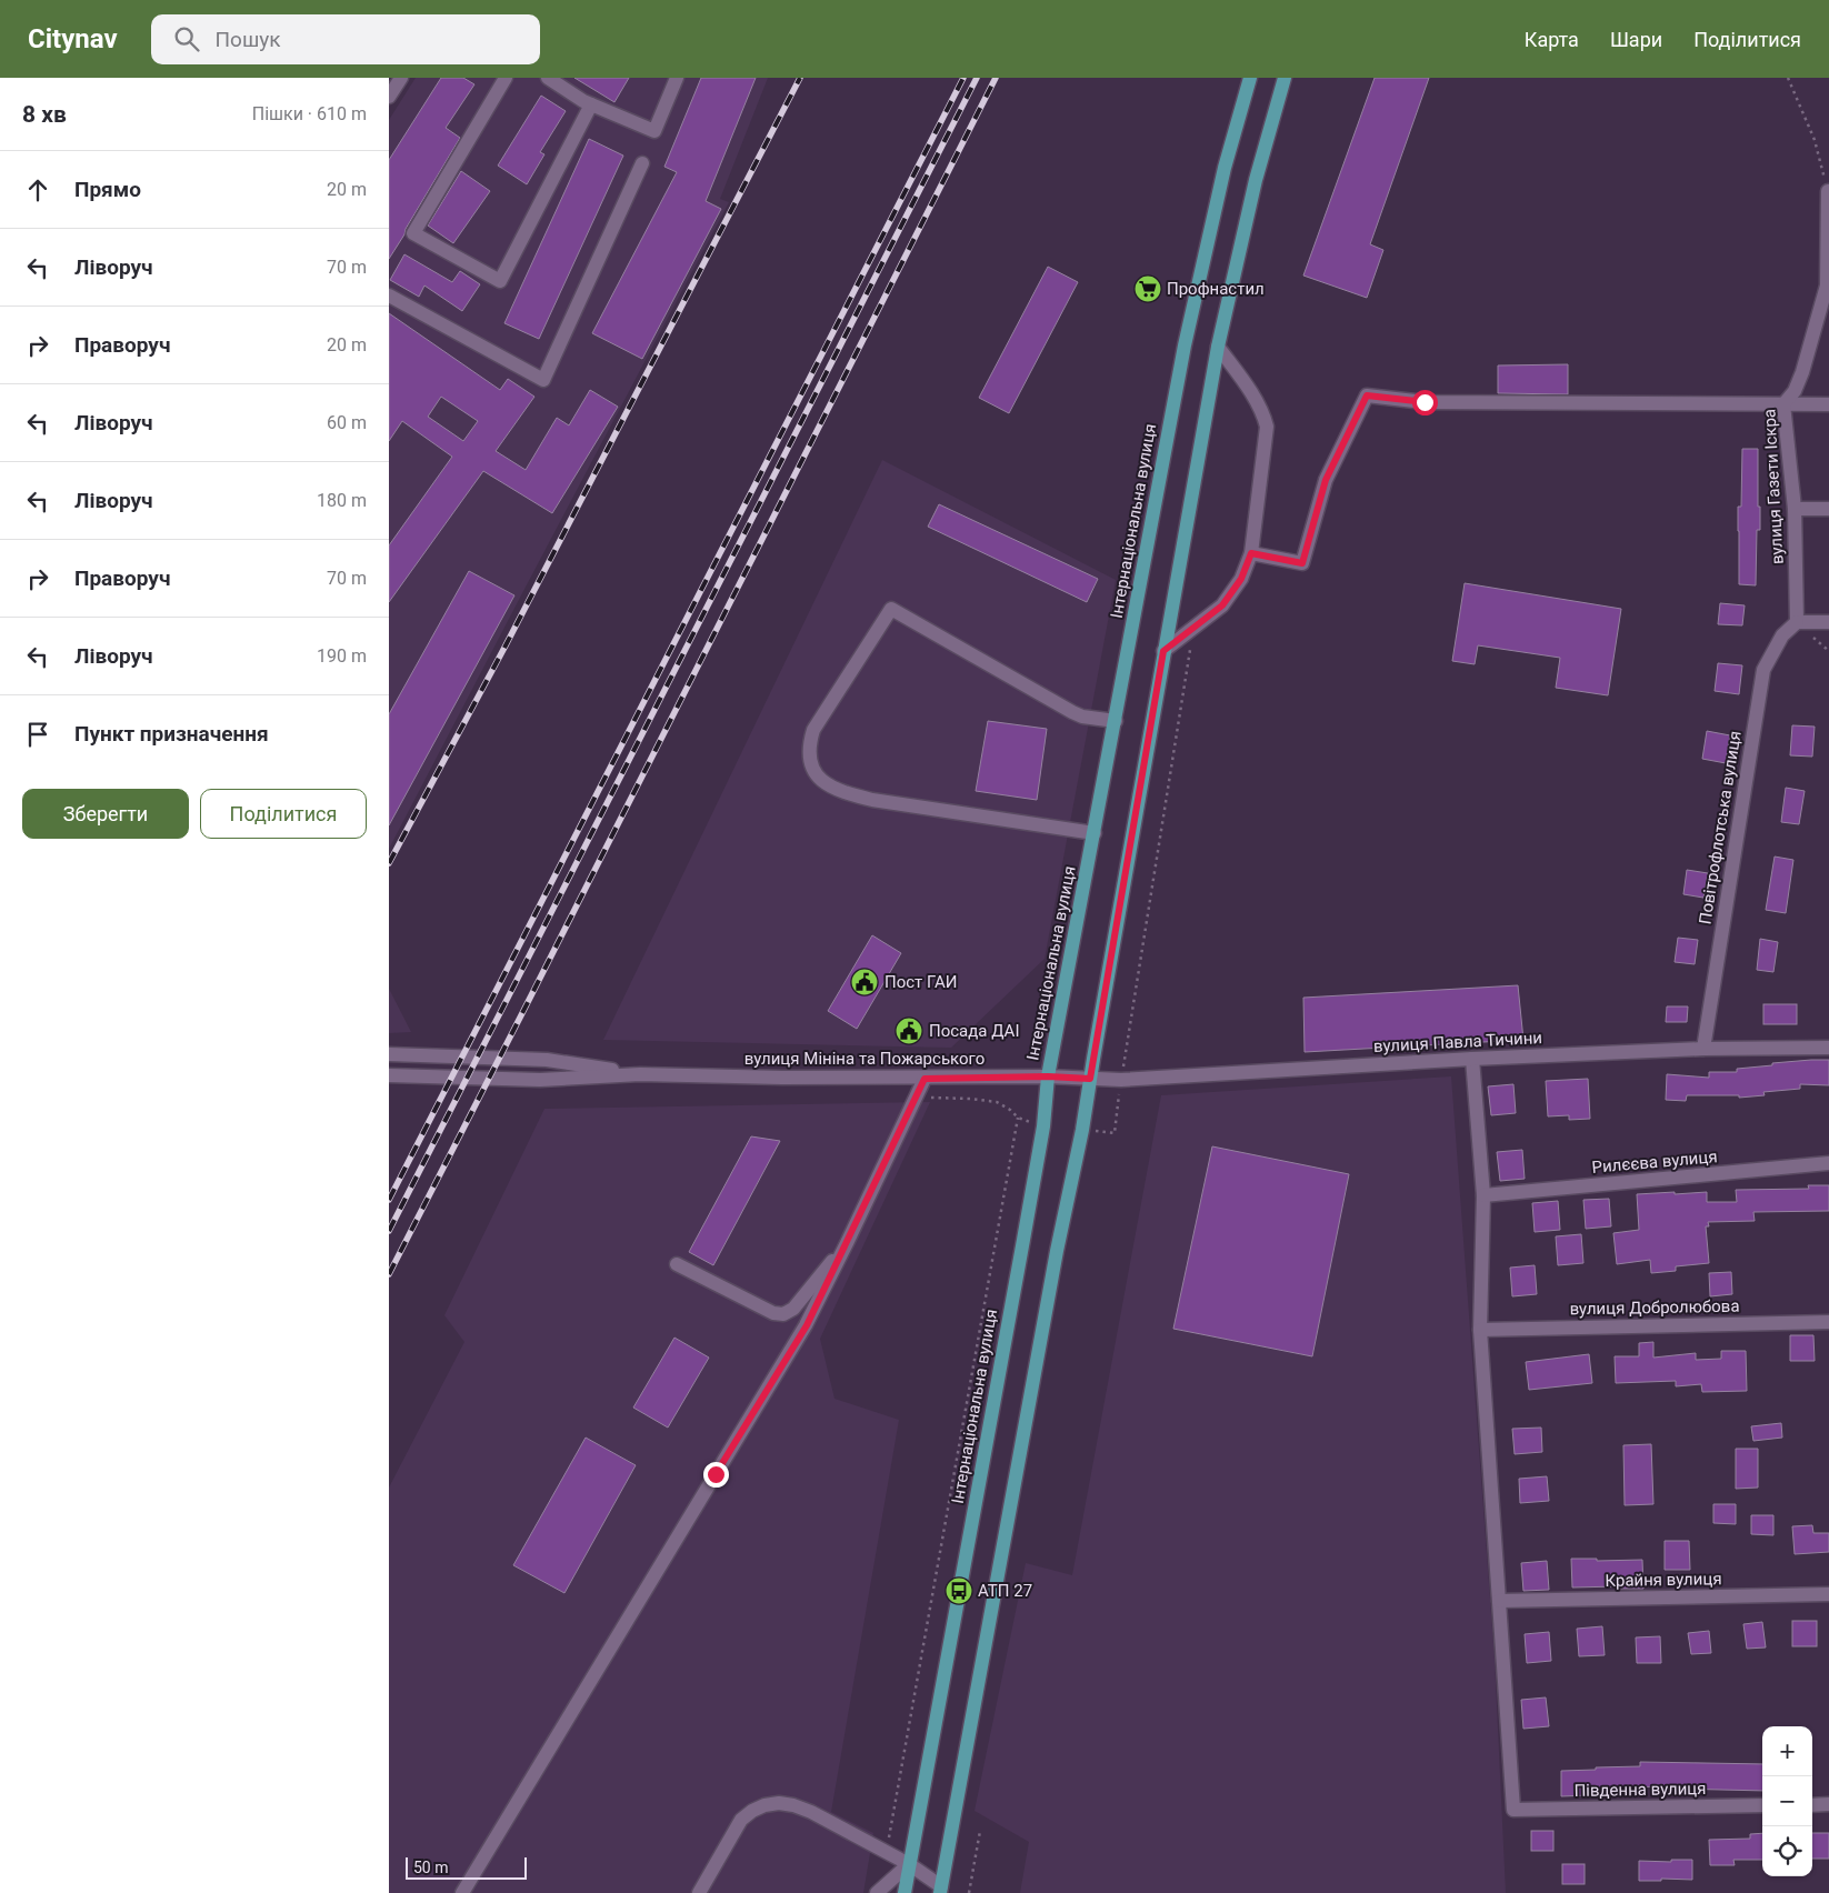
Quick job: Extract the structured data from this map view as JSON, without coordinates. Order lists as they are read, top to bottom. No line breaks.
{"streets":{"main road":["Інтернаціональна вулиця"],"street":["вулиця Газети Іскра","Повітрофлотська вулиця","вулиця Павла Тичини","вулиця Мініна та Пожарського","Рилєєва вулиця","вулиця Добролюбова","Крайня вулиця","Південна вулиця"]},"crossings":[["вулиця Газети Іскра","Повітрофлотська вулиця"],["Інтернаціональна вулиця","вулиця Мініна та Пожарського"],["Повітрофлотська вулиця","вулиця Павла Тичини"],["вулиця Павла Тичини","вулиця Мініна та Пожарського"],["Крайня вулиця","Південна вулиця"]],"places":{"supermarket":["Профнастил"],"public building":["Пост ГАИ","Посада ДАІ"],"bus stop":["АТП 27"]},"scale_bar":"50 m","page":{"header":"Citynav","search":"Пошук","nav":["Карта","Шари","Поділитися"],"heading":["8 хв","Пішки · 610 m"],"list":[["Прямо","20 m"],["Ліворуч","70 m"],["Праворуч","20 m"],["Ліворуч","60 m"],["Ліворуч","180 m"],["Праворуч","70 m"],["Ліворуч","190 m"],"Пункт призначення"],"buttons":["Зберегти","Поділитися"],"map_buttons":["+","−"],"scale":"50 m"}}
